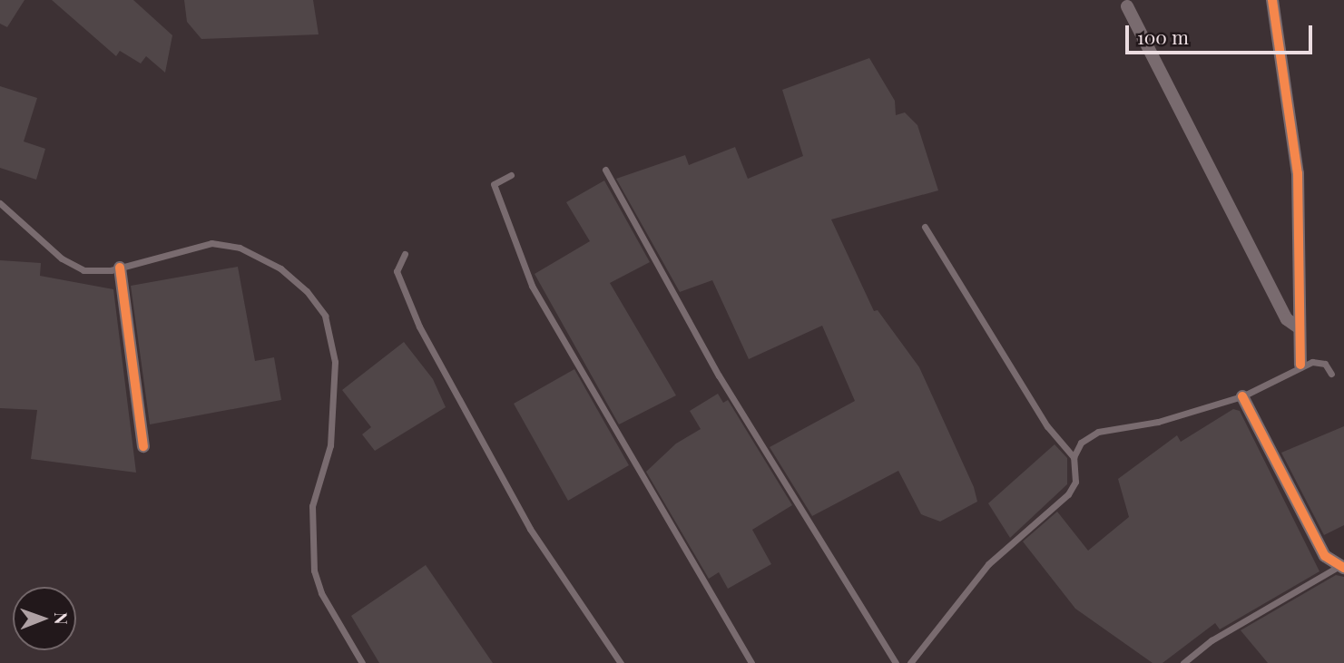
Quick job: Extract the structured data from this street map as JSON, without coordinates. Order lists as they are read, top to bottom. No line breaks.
{"scale_bar":"100 m","north":"right"}
